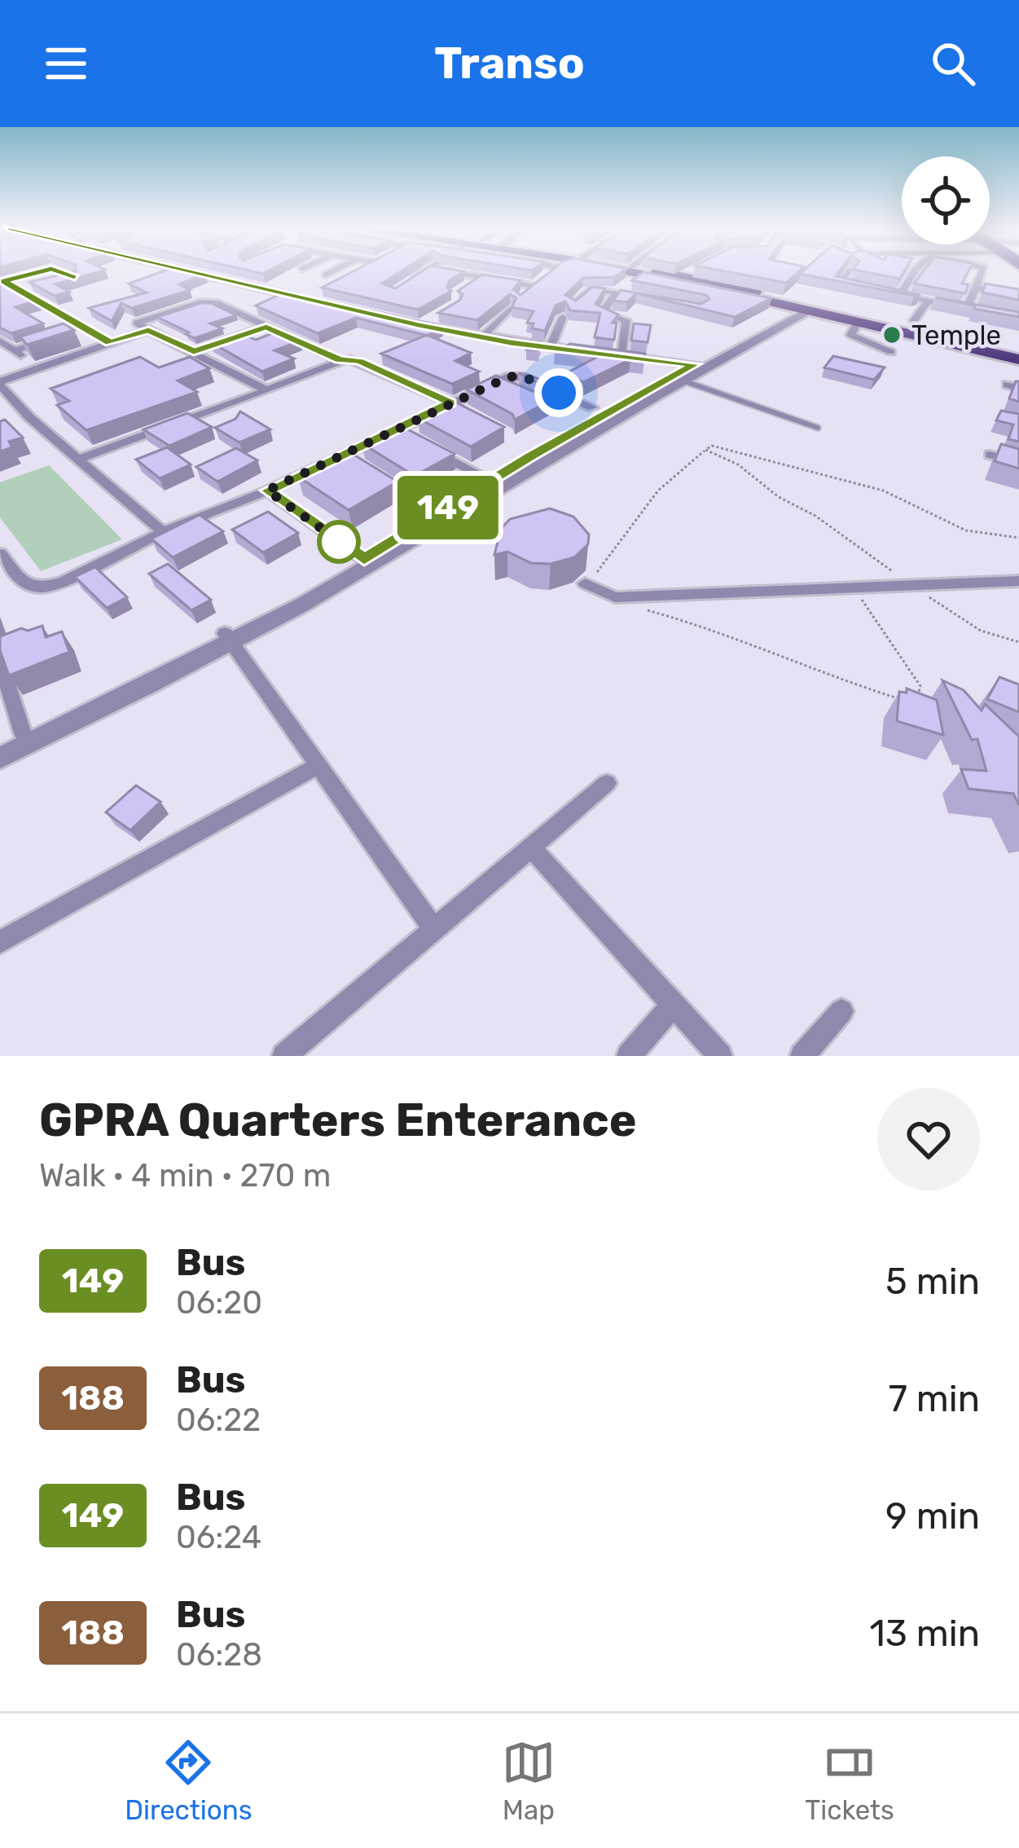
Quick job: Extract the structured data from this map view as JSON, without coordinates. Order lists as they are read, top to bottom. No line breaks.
{"places":["Temple"],"lines":["bus line 149"],"page":{"header":"Transo","on_map":"149","heading":["GPRA Quarters Enterance","Walk · 4 min · 270 m"],"list":[{"mark":"149","name":"Bus","note":"06:20","value":"5 min"},{"mark":"188","name":"Bus","note":"06:22","value":"7 min"},{"mark":"149","name":"Bus","note":"06:24","value":"9 min"},{"mark":"188","name":"Bus","note":"06:28","value":"13 min"}],"tabs":["Directions","Map","Tickets"]}}
